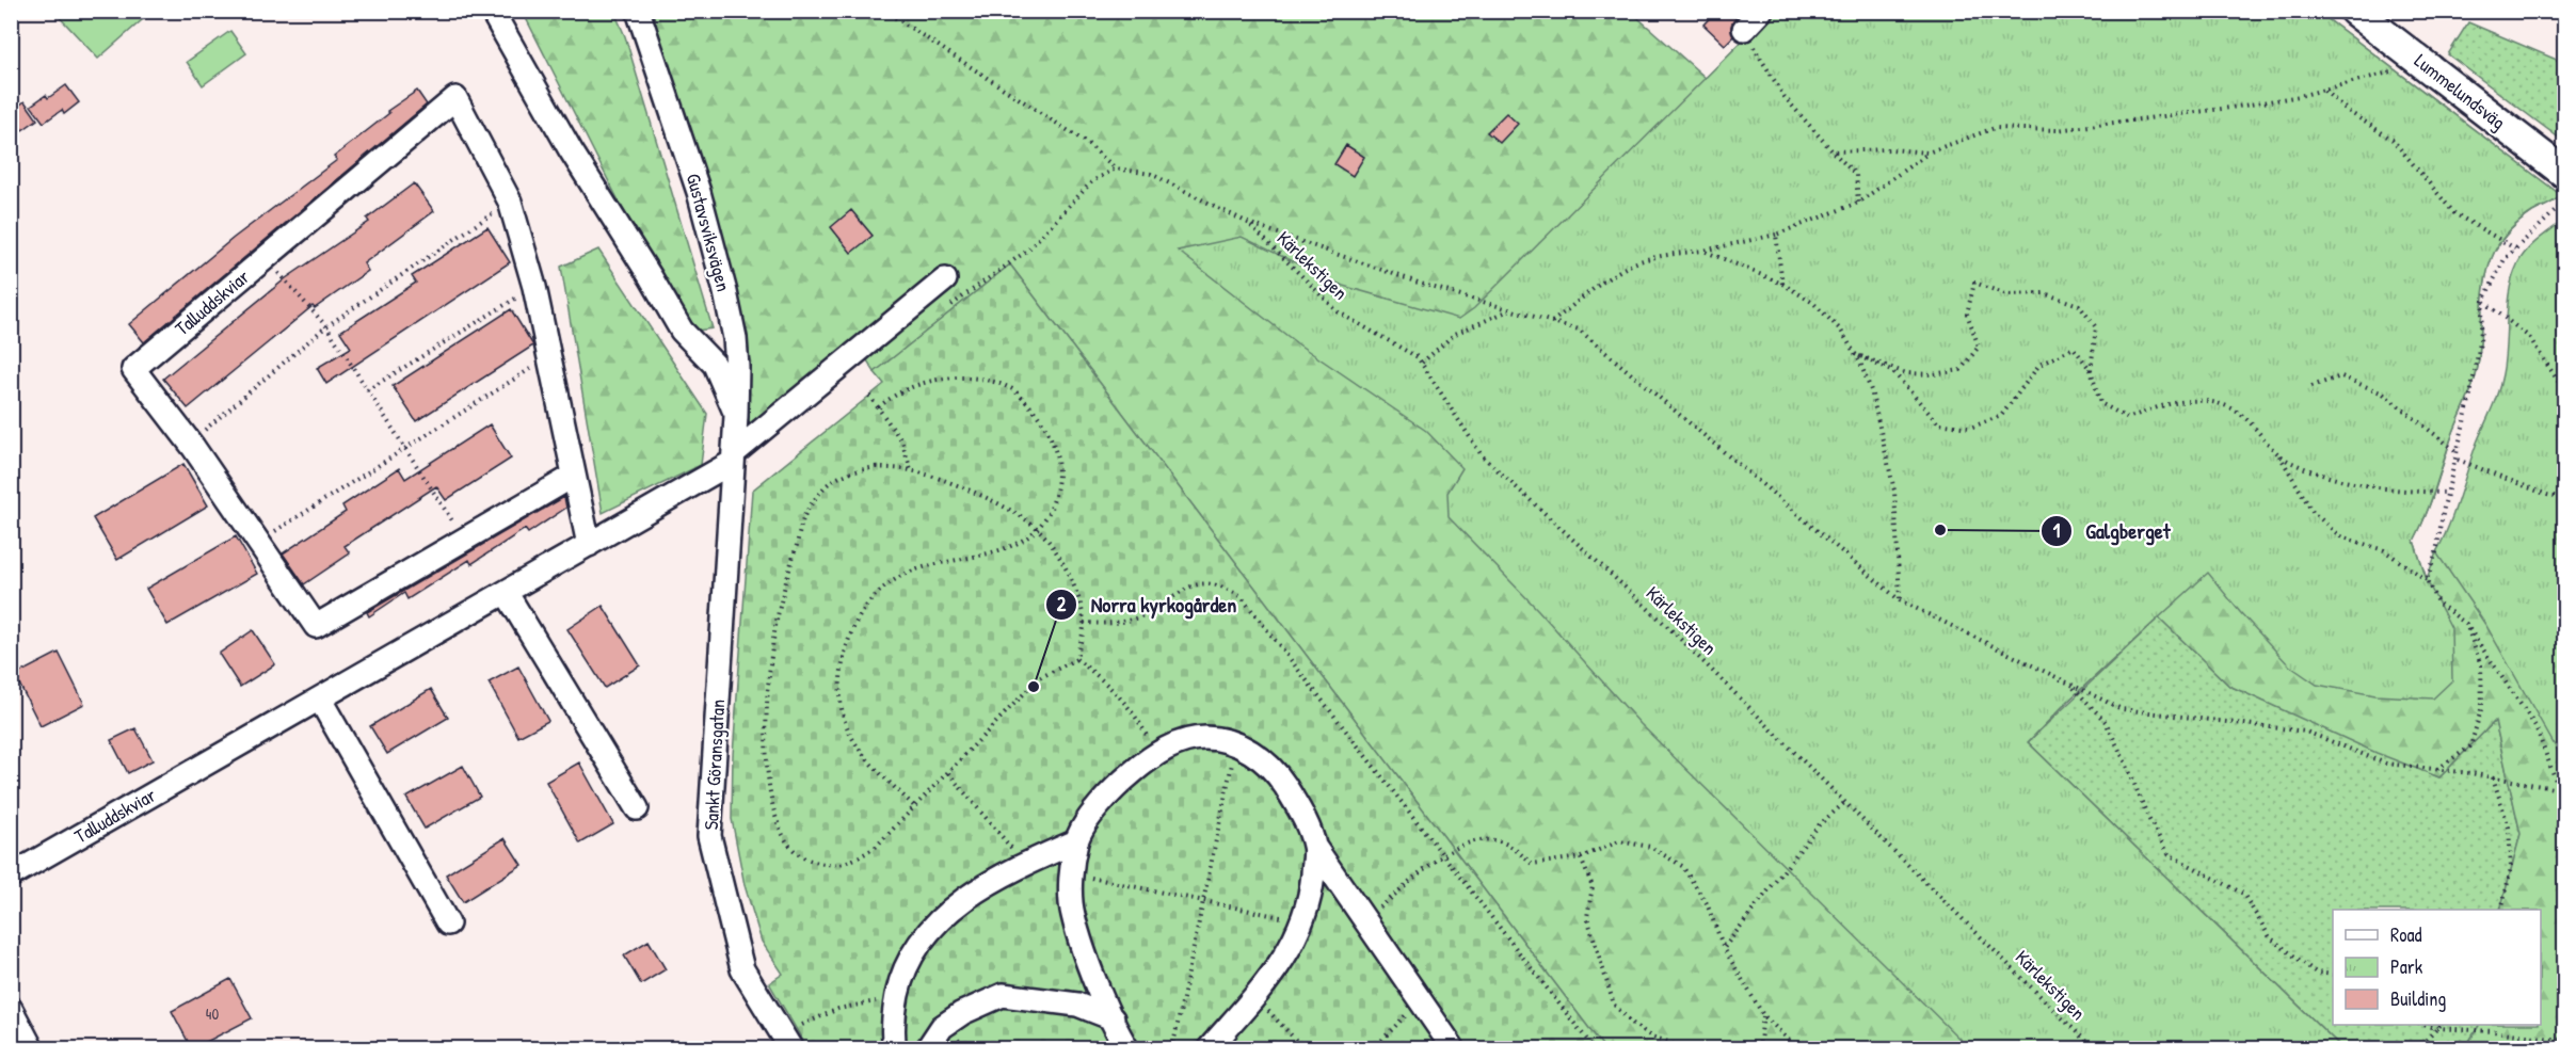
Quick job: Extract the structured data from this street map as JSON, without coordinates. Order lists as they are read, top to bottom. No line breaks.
{"streets":{"main road":["Lummelundsväg"],"street":["Gustavsviksvägen","Talluddskviar","Sankt Göransgatan"],"path":["Kärlekstigen"]},"crossings":[["Gustavsviksvägen","Talluddskviar"],["Gustavsviksvägen","Sankt Göransgatan"],["Talluddskviar","Sankt Göransgatan"]],"places":["Galgberget","Norra kyrkogården"],"house_numbers":["40"],"legend":["Road","Park","Building"]}
